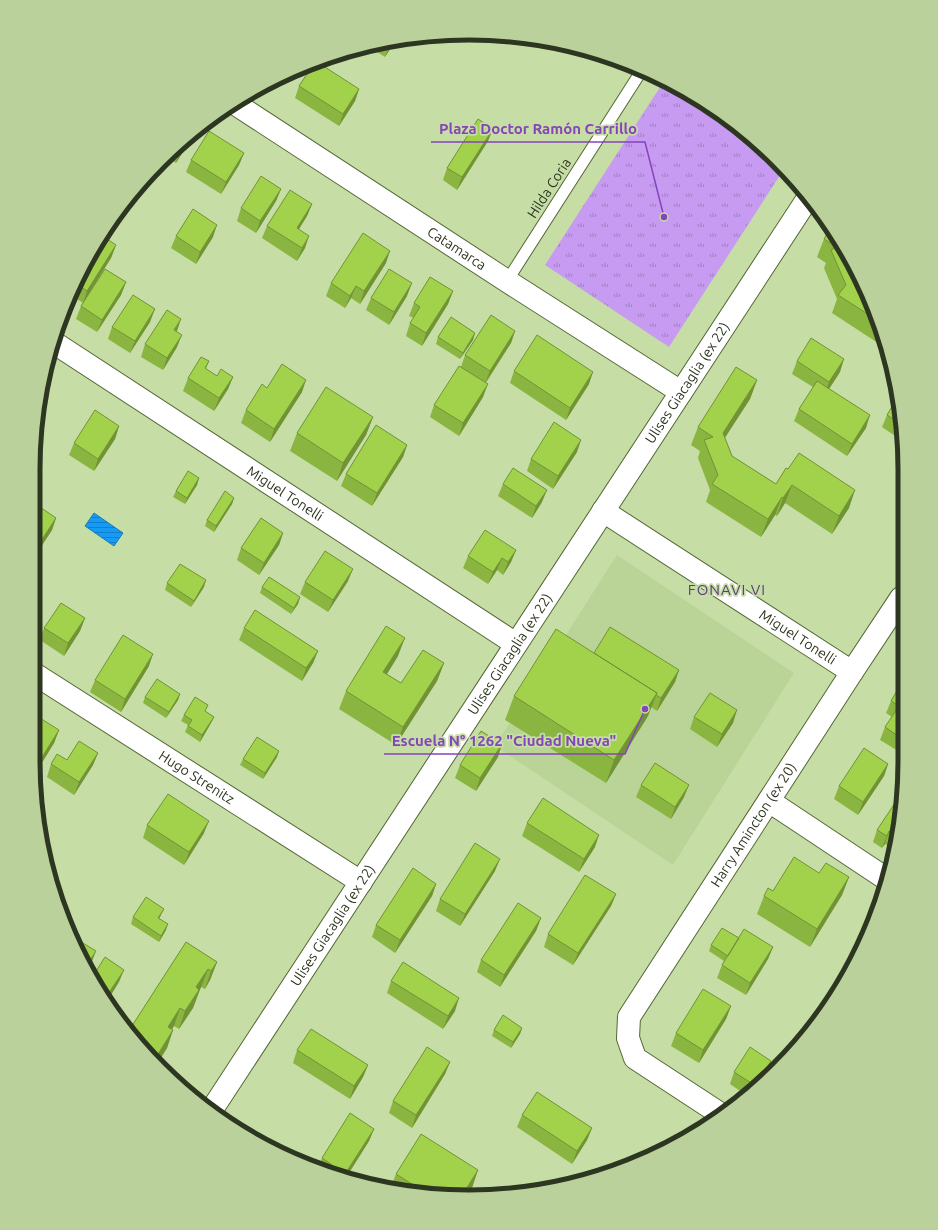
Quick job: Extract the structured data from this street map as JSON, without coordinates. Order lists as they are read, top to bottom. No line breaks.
{"streets":{"street":["Catamarca","Ulises Giacaglia (ex 22)","Miguel Tonelli","Hugo Strenitz","Harry Amincton (ex 20)"],"lane":["Hilda Coria"]},"crossings":[["Hilda Coria","Catamarca"],["Catamarca","Ulises Giacaglia (ex 22)"],["Ulises Giacaglia (ex 22)","Miguel Tonelli"],["Ulises Giacaglia (ex 22)","Hugo Strenitz"],["Miguel Tonelli","Harry Amincton (ex 20)"]],"districts":["FONAVI VI"],"places":["Plaza Doctor Ramón Carrillo","Escuela N° 1262 \"Ciudad Nueva\""]}
